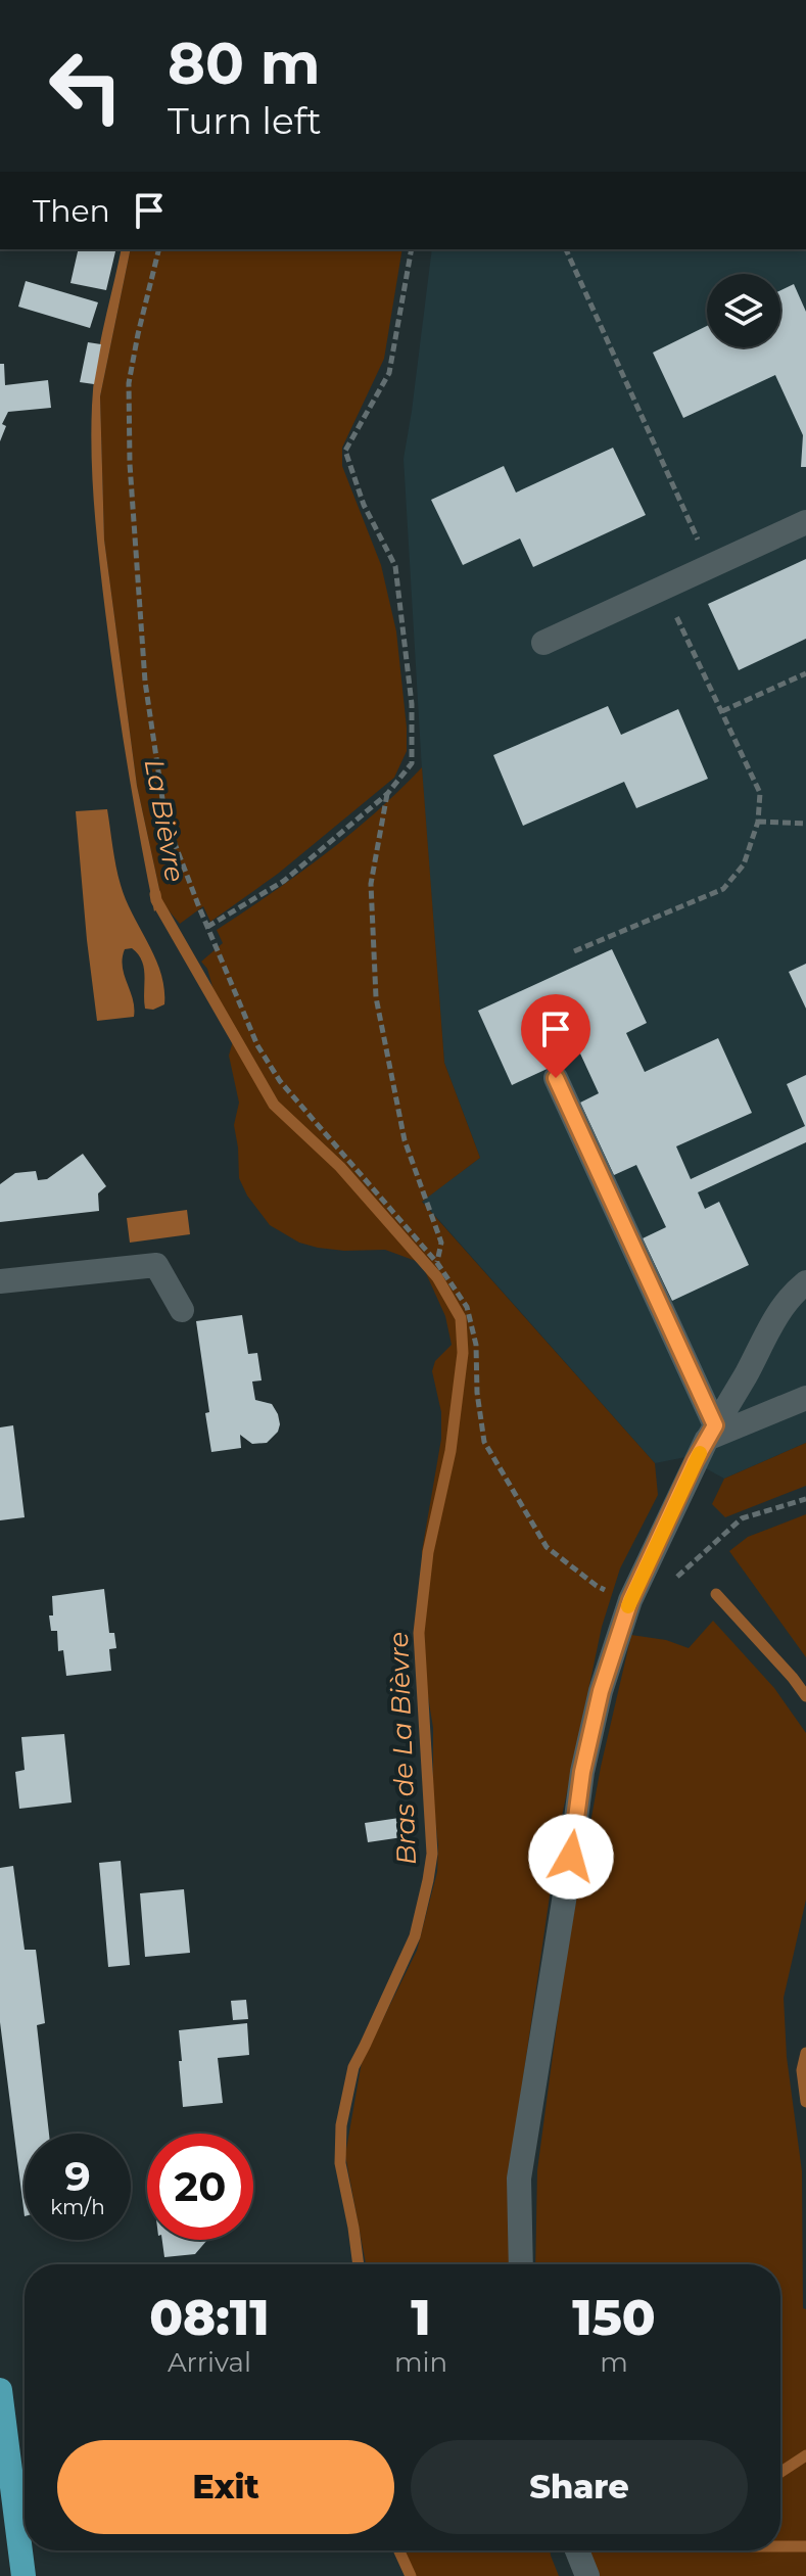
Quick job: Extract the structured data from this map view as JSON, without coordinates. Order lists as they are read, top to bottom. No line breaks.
{"water":["La Bièvre","Bras de La Bièvre"],"page":{"turn":["80 m","Turn left"],"then":"Then","speed":"9 km/h","limit":"20","eta":["08:11","Arrival","1","min","150","m"],"buttons":["Exit","Share"]}}
